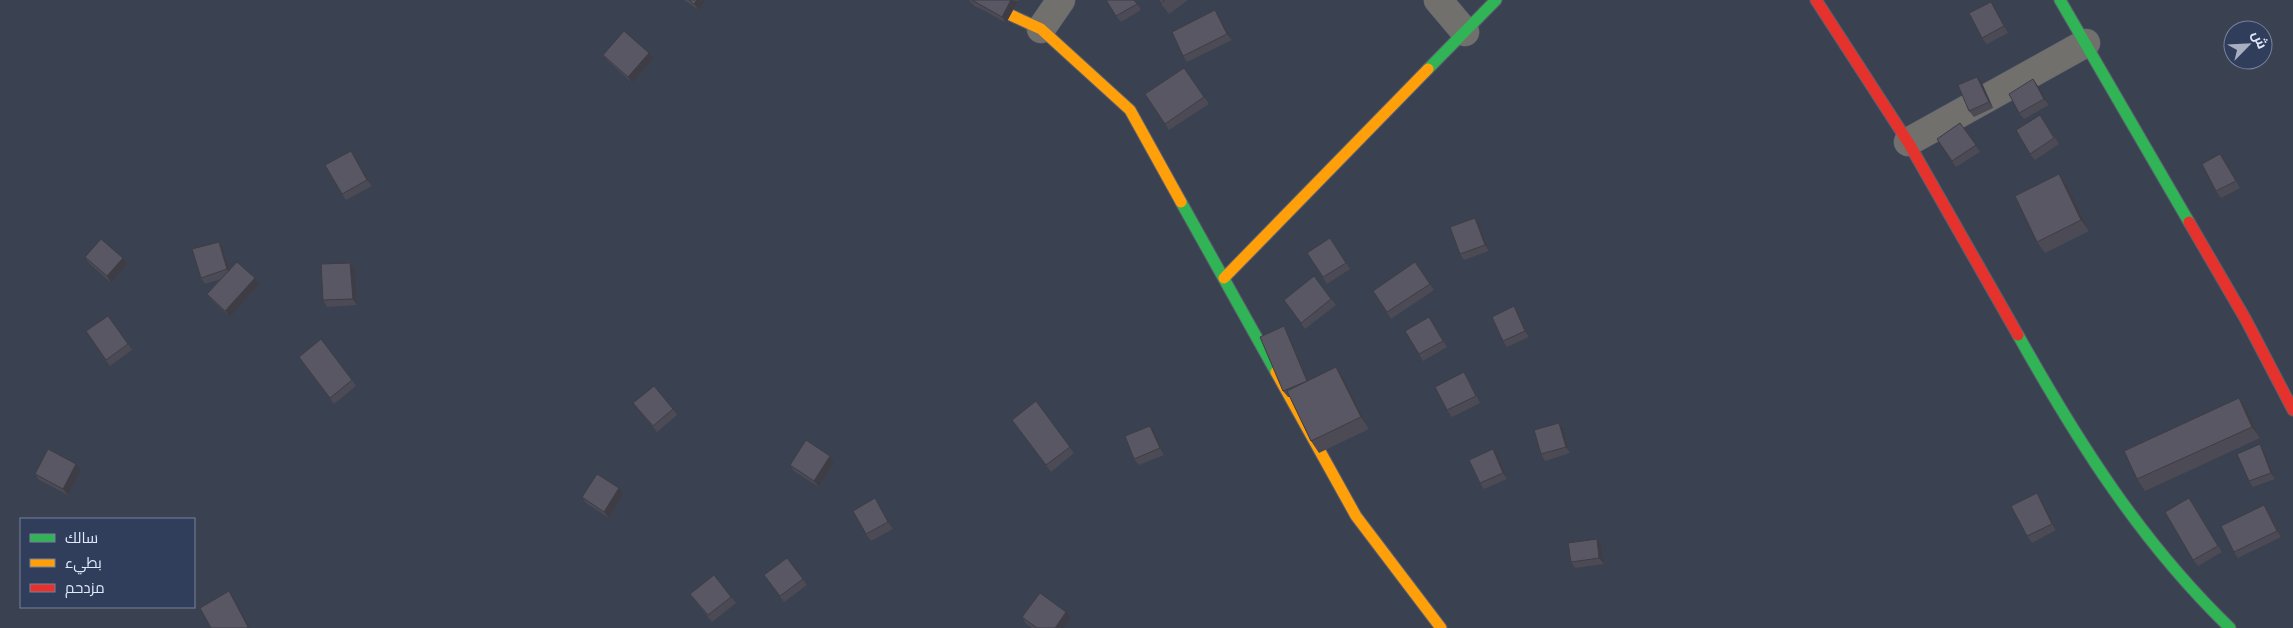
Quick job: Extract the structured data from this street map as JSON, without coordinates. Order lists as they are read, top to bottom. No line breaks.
{"legend":["سالك","بطيء","مزدحم"],"north":"top right"}
